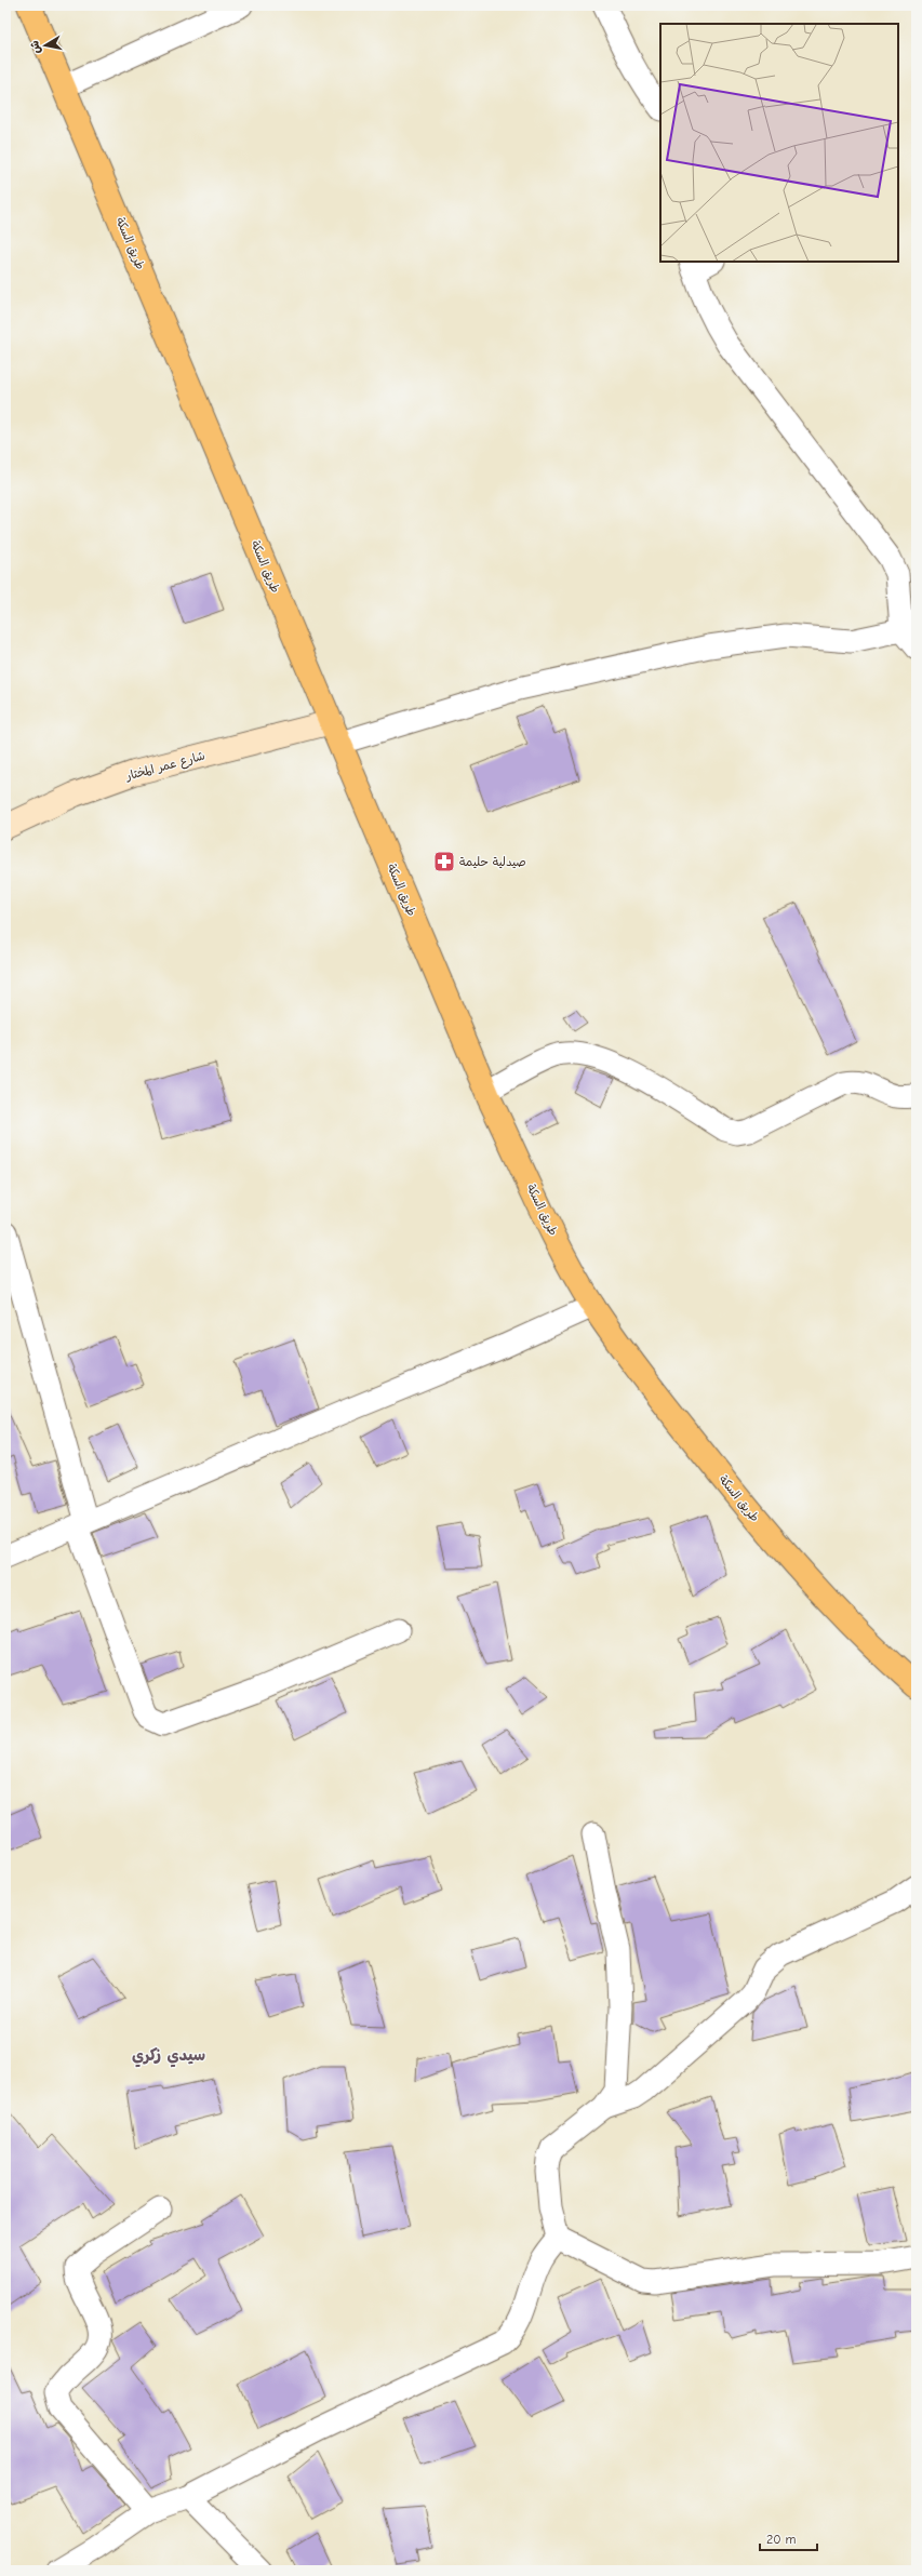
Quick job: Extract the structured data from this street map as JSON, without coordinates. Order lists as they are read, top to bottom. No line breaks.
{"streets":{"main road":["طريق السكة"],"street":["شارع عمر المختار"]},"crossings":[["طريق السكة","شارع عمر المختار"]],"districts":["سيدي زكري"],"places":{"pharmacy":["صيدلية حليمة"]},"scale_bar":"20 m","north":"left"}
